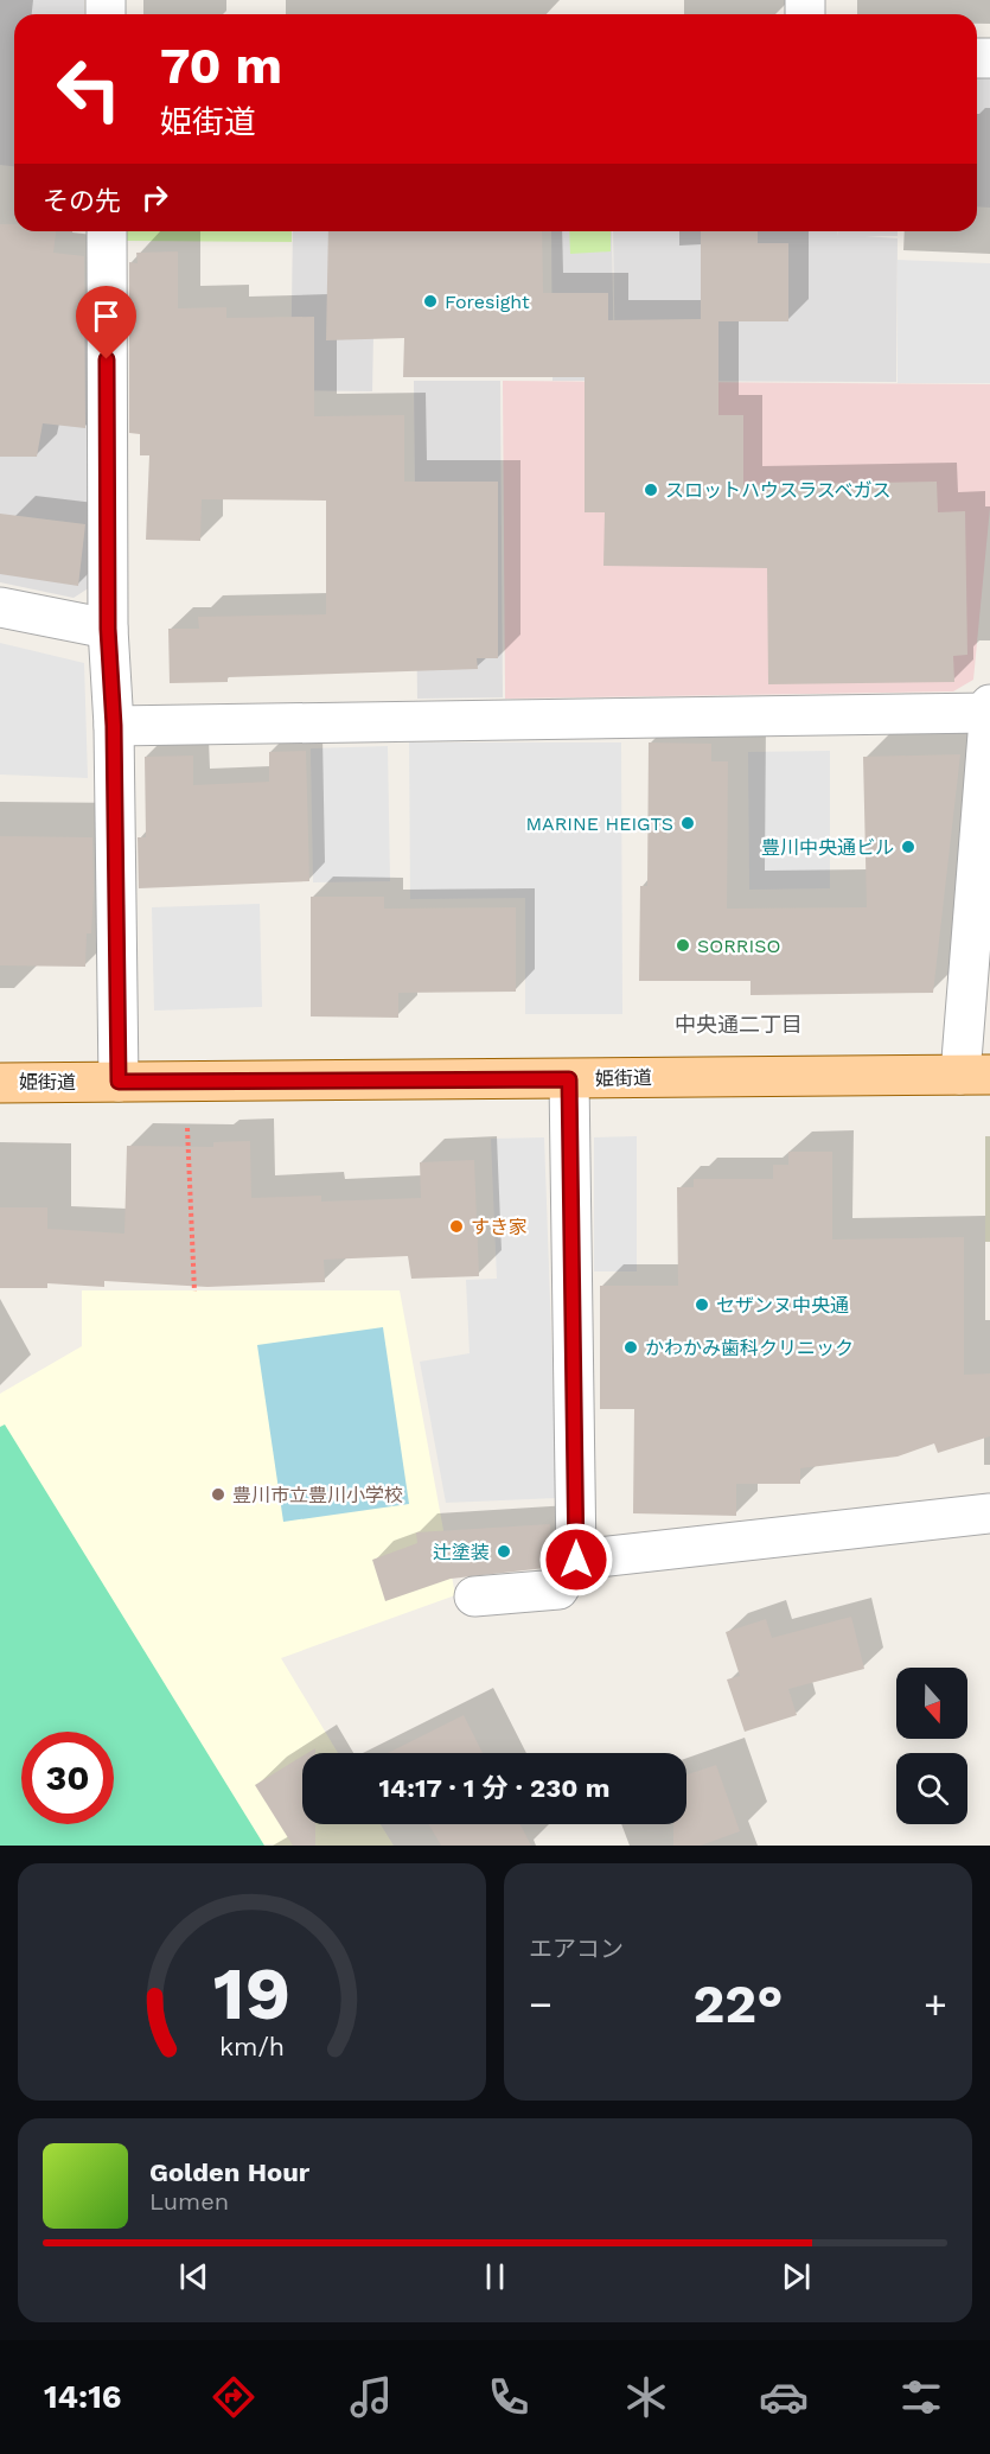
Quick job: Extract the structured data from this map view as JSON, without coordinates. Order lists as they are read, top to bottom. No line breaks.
{"streets":{"main road":["姫街道"]},"districts":["中央通二丁目"],"places":["Foresight","スロットハウスラスベガス","MARINE HEIGTS","豊川中央通ビル","SORRISO","すき家","セザンヌ中央通","かわかみ歯科クリニック","豊川市立豊川小学校","辻塗装"],"north":"bottom","page":{"turn":["70 m","姫街道"],"then":"その先","limit":"30","trip":"14:17 · 1 分 · 230 m","tile":"エアコン","heat":["−","22°","+"],"song":["Golden Hour","Lumen"],"tabs":"14:16","gauge":["19","km/h"]}}
